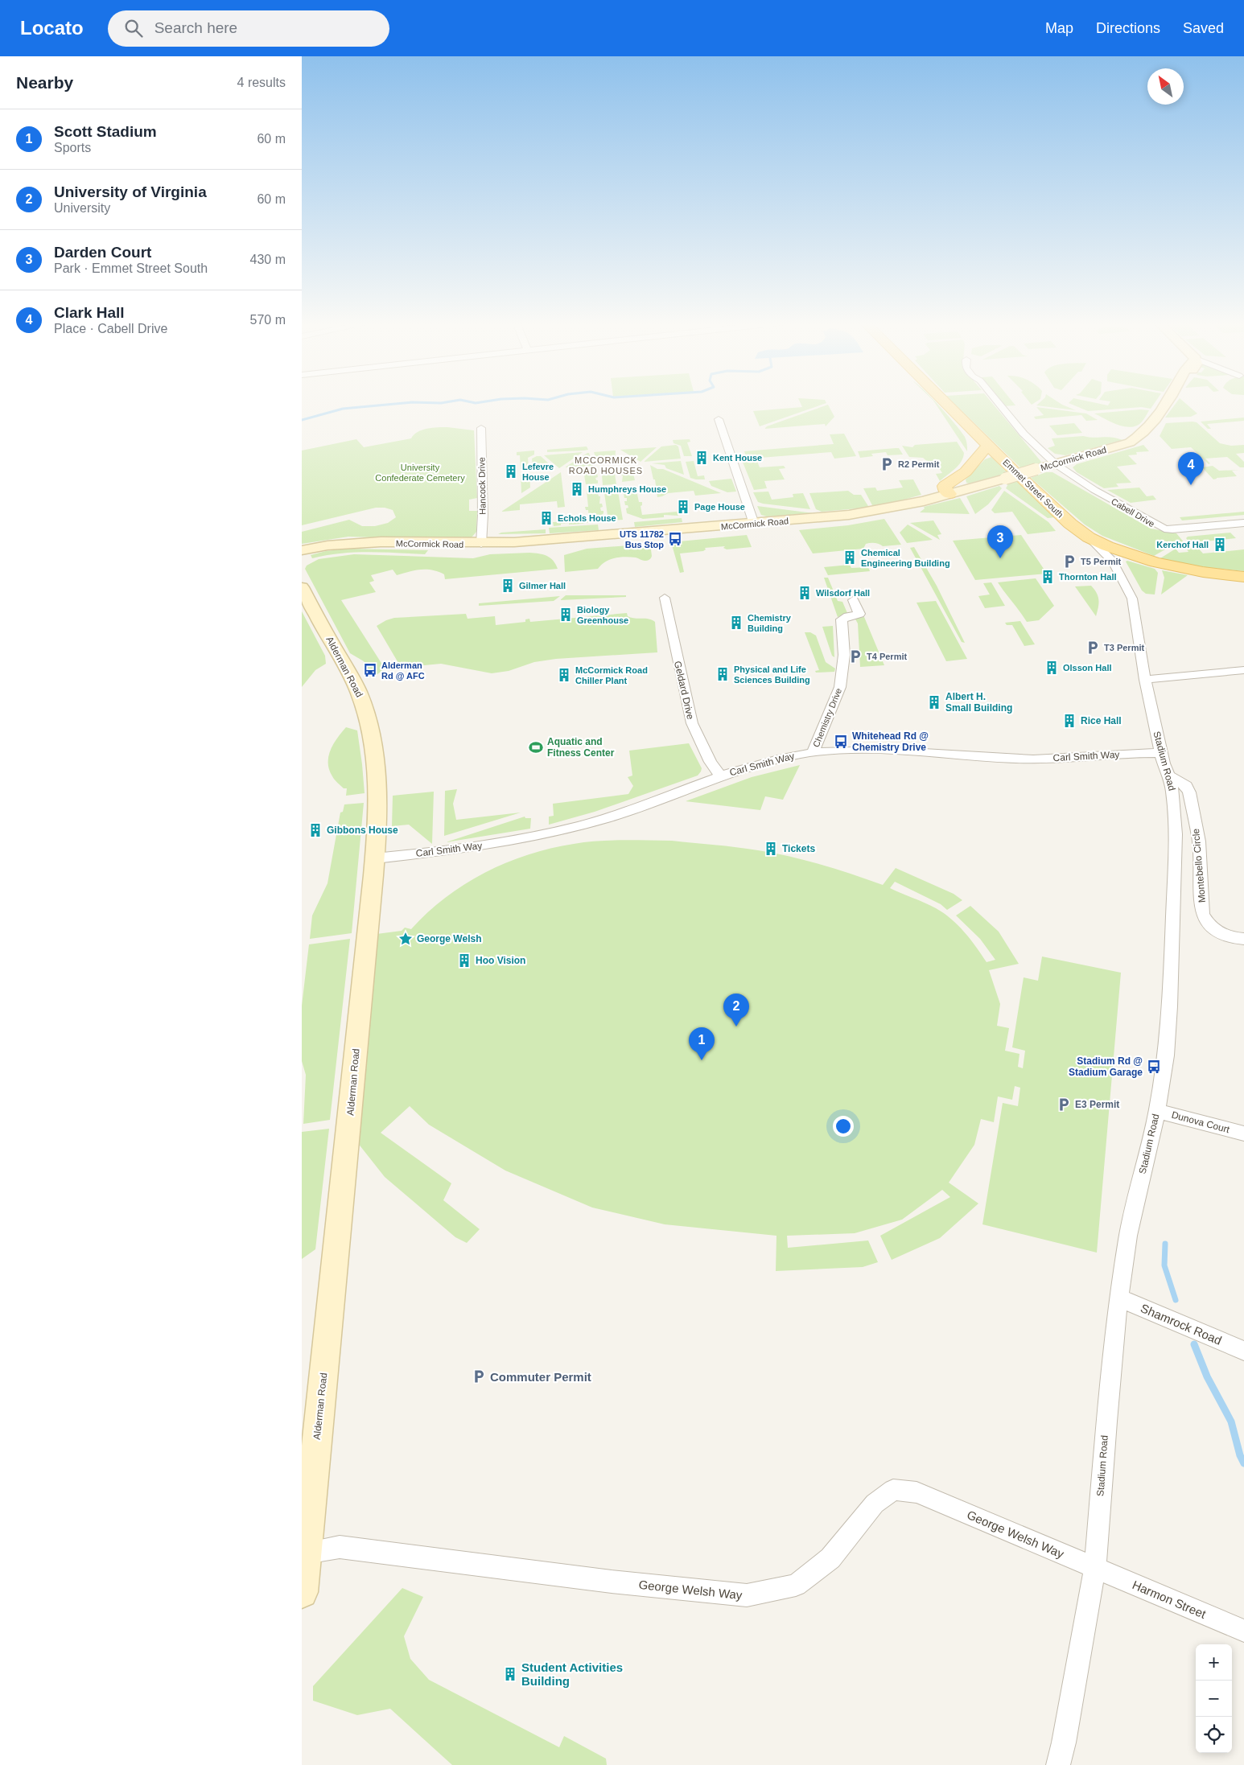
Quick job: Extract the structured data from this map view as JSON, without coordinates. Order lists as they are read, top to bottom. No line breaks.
{"streets":{"main road":["Emmet Street South"],"street":["McCormick Road","Hancock Drive","Cabell Drive","Alderman Road","Geldard Drive","Chemistry Drive","Carl Smith Way","Stadium Road","Montebello Circle","Dunova Court","Shamrock Road","George Welsh Way","Harmon Street"]},"crossings":[["McCormick Road","Hancock Drive"],["McCormick Road","Cabell Drive"],["Emmet Street South","Stadium Road"],["Alderman Road","Carl Smith Way"],["Alderman Road","George Welsh Way"],["Geldard Drive","Carl Smith Way"],["Chemistry Drive","Carl Smith Way"],["Carl Smith Way","Stadium Road"],["Stadium Road","Montebello Circle"],["Stadium Road","Dunova Court"],["Stadium Road","Shamrock Road"],["Stadium Road","George Welsh Way"],["Stadium Road","Harmon Street"],["George Welsh Way","Harmon Street"]],"districts":["MCCORMICK ROAD HOUSES"],"parks":["University Confederate Cemetery"],"places":{"building":["Kent House","Lefevre House","Humphreys House","Page House","Echols House","Kerchof Hall","Chemical Engineering Building","Thornton Hall","Gilmer Hall","Wilsdorf Hall","Biology Greenhouse","Chemistry Building","Olsson Hall","Physical and Life Sciences Building","McCormick Road Chiller Plant","Albert H. Small Building","Rice Hall","Gibbons House","Tickets","Hoo Vision","Student Activities Building"],"parking":["R2 Permit","T5 Permit","T3 Permit","T4 Permit","E3 Permit","Commuter Permit"],"bus stop":["UTS 11782 Bus Stop","Alderman Rd @ AFC","Whitehead Rd @ Chemistry Drive","Stadium Rd @ Stadium Garage"],"sports":["Aquatic and Fitness Center"],"place":["George Welsh"]},"north":"top left","page":{"header":"Locato","search":"Search here","nav":["Map","Directions","Saved"],"heading":["Nearby","4 results"],"list":[{"mark":"1","name":"Scott Stadium","note":"Sports","value":"60 m"},{"mark":"2","name":"University of Virginia","note":"University","value":"60 m"},{"mark":"3","name":"Darden Court","note":"Park · Emmet Street South","value":"430 m"},{"mark":"4","name":"Clark Hall","note":"Place · Cabell Drive","value":"570 m"}],"pins":["4","3","2","1"],"map_buttons":["+","−"]}}
